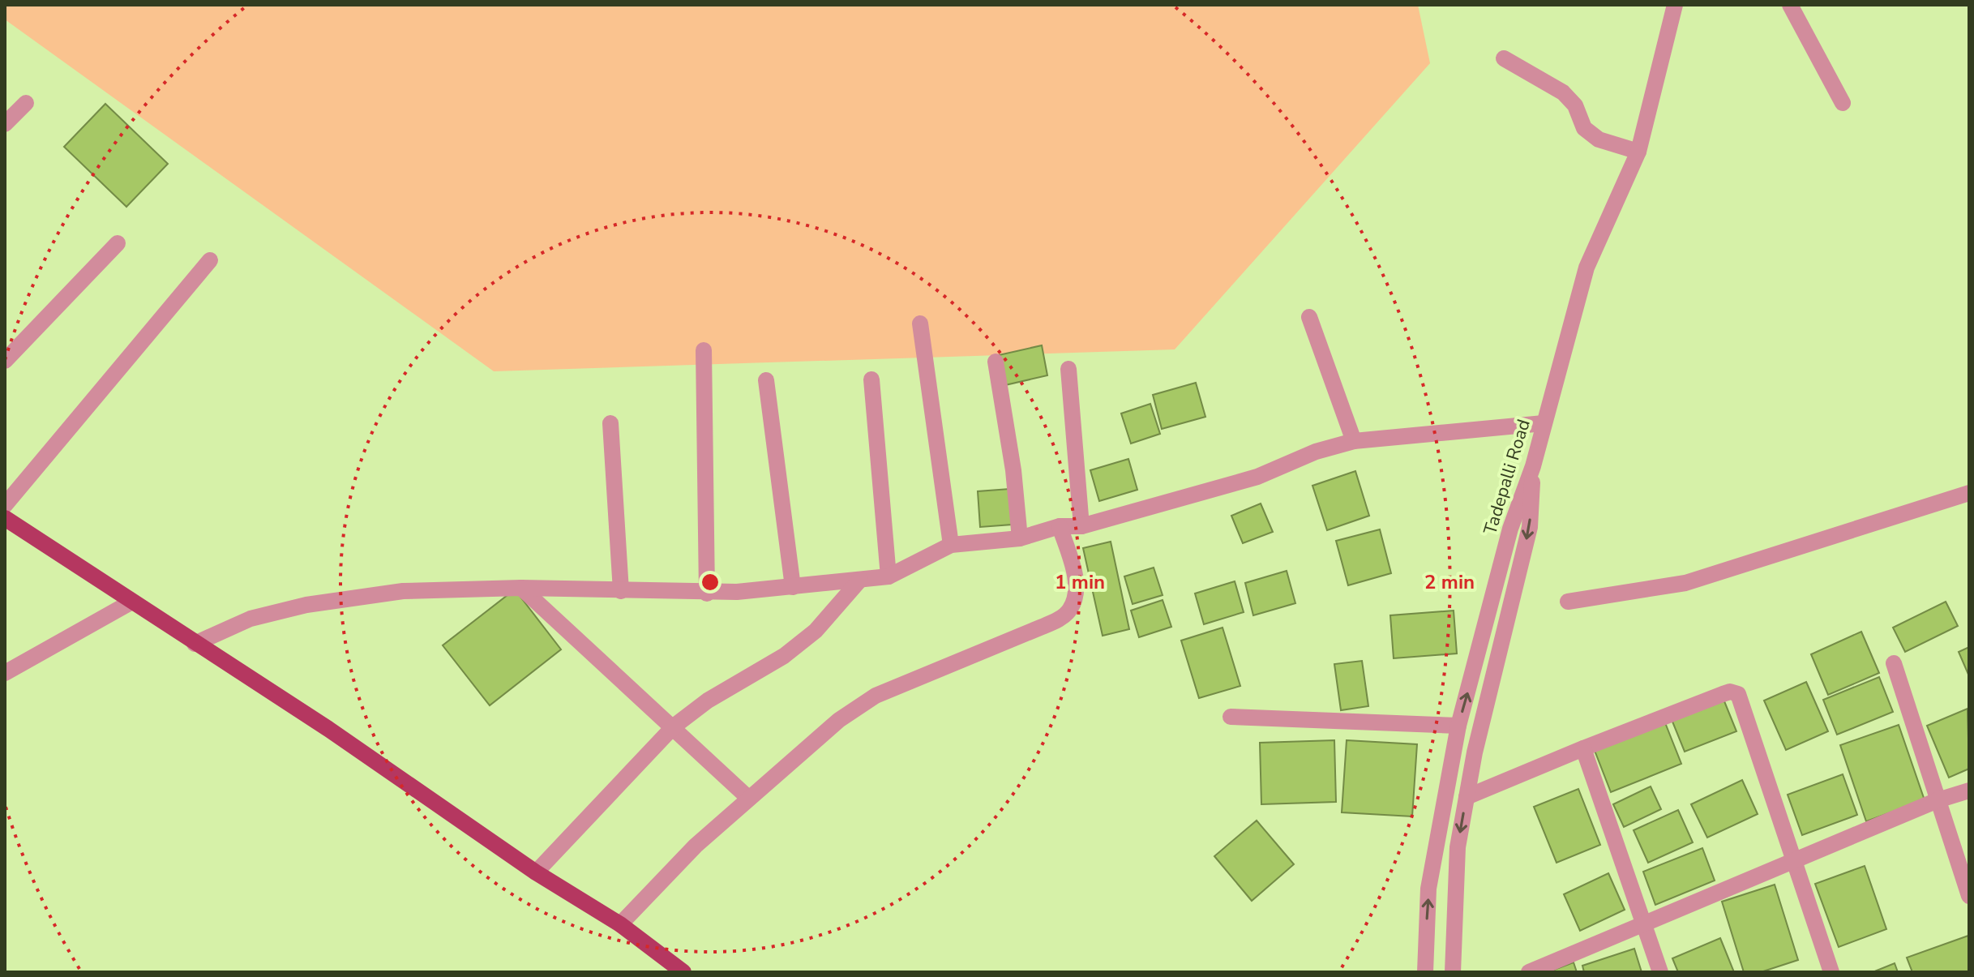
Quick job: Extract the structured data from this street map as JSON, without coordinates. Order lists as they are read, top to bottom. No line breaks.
{"streets":{"street":["Tadepalli Road"]},"rings":["1 min","2 min"]}
